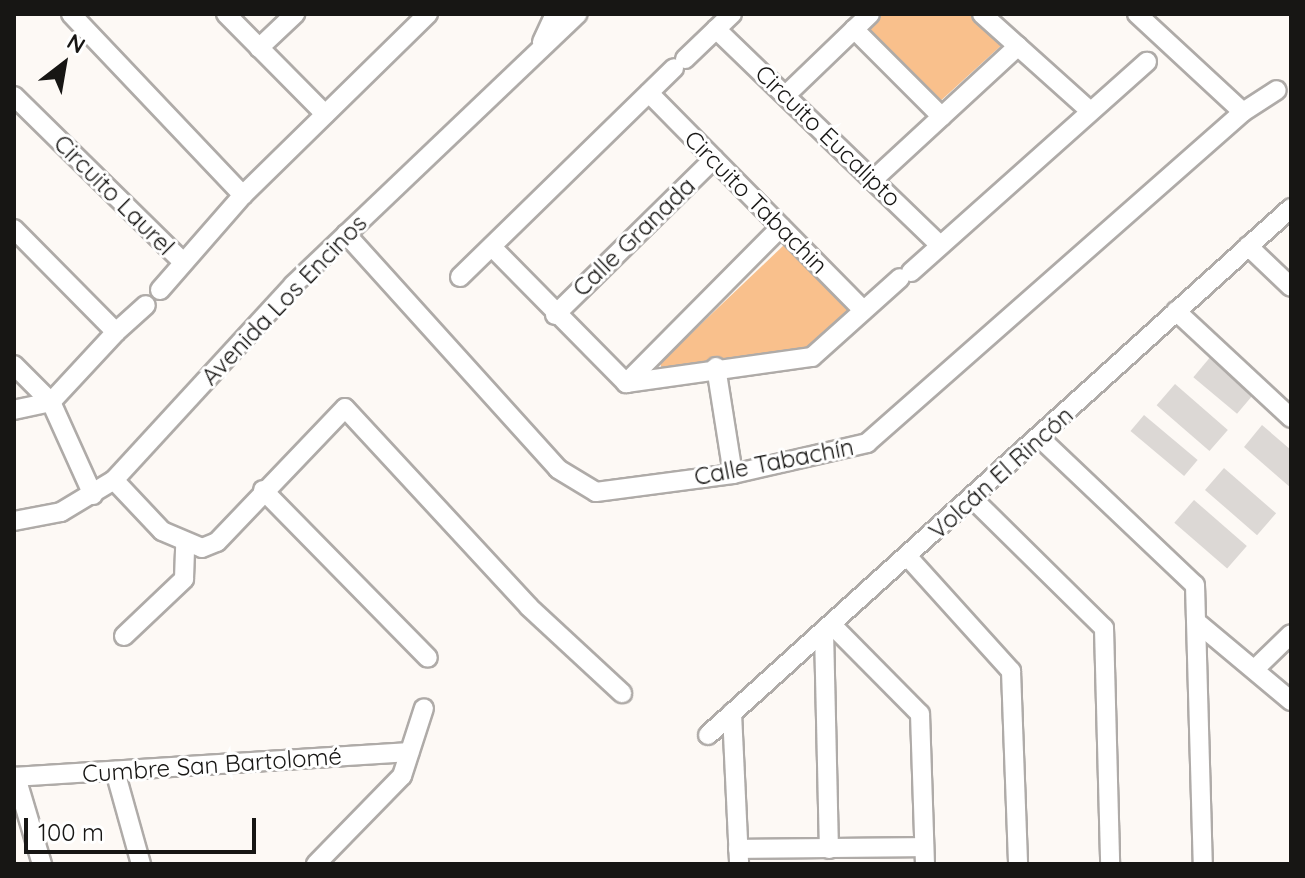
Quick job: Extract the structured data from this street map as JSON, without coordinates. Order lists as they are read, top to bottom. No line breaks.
{"streets":{"street":["Circuito Eucalipto","Circuito Laurel","Circuito Tabachin","Calle Granada","Avenida Los Encinos","Calle Tabachín","Volcán El Rincón","Cumbre San Bartolomé"]},"crossings":[["Circuito Tabachin","Calle Granada"],["Avenida Los Encinos","Calle Tabachín"]],"scale_bar":"100 m","north":"top right"}
